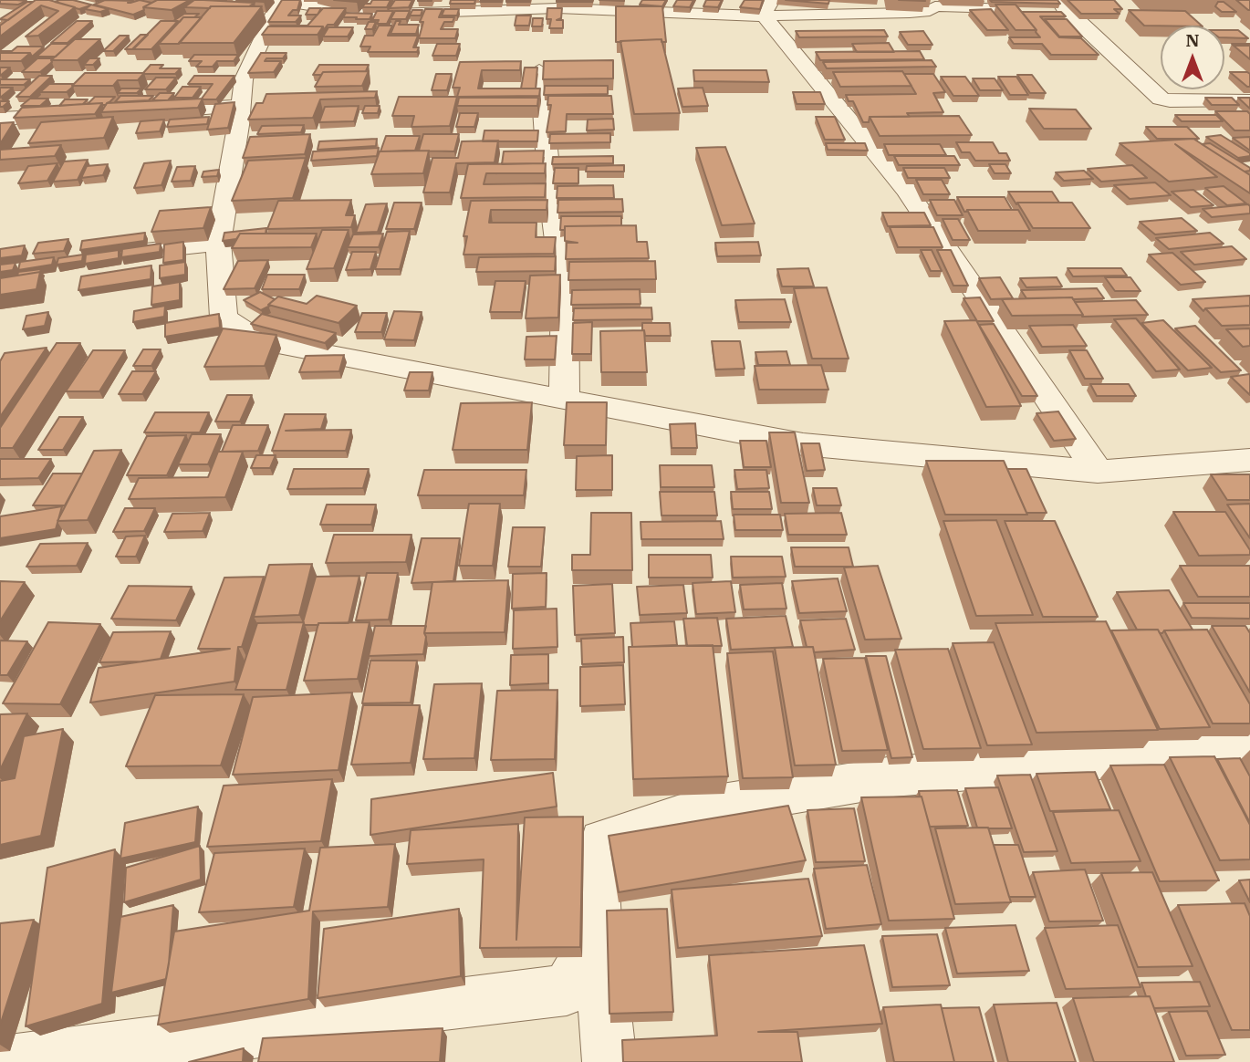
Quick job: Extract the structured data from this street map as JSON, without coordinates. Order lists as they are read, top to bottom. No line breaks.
{"north":"top"}
